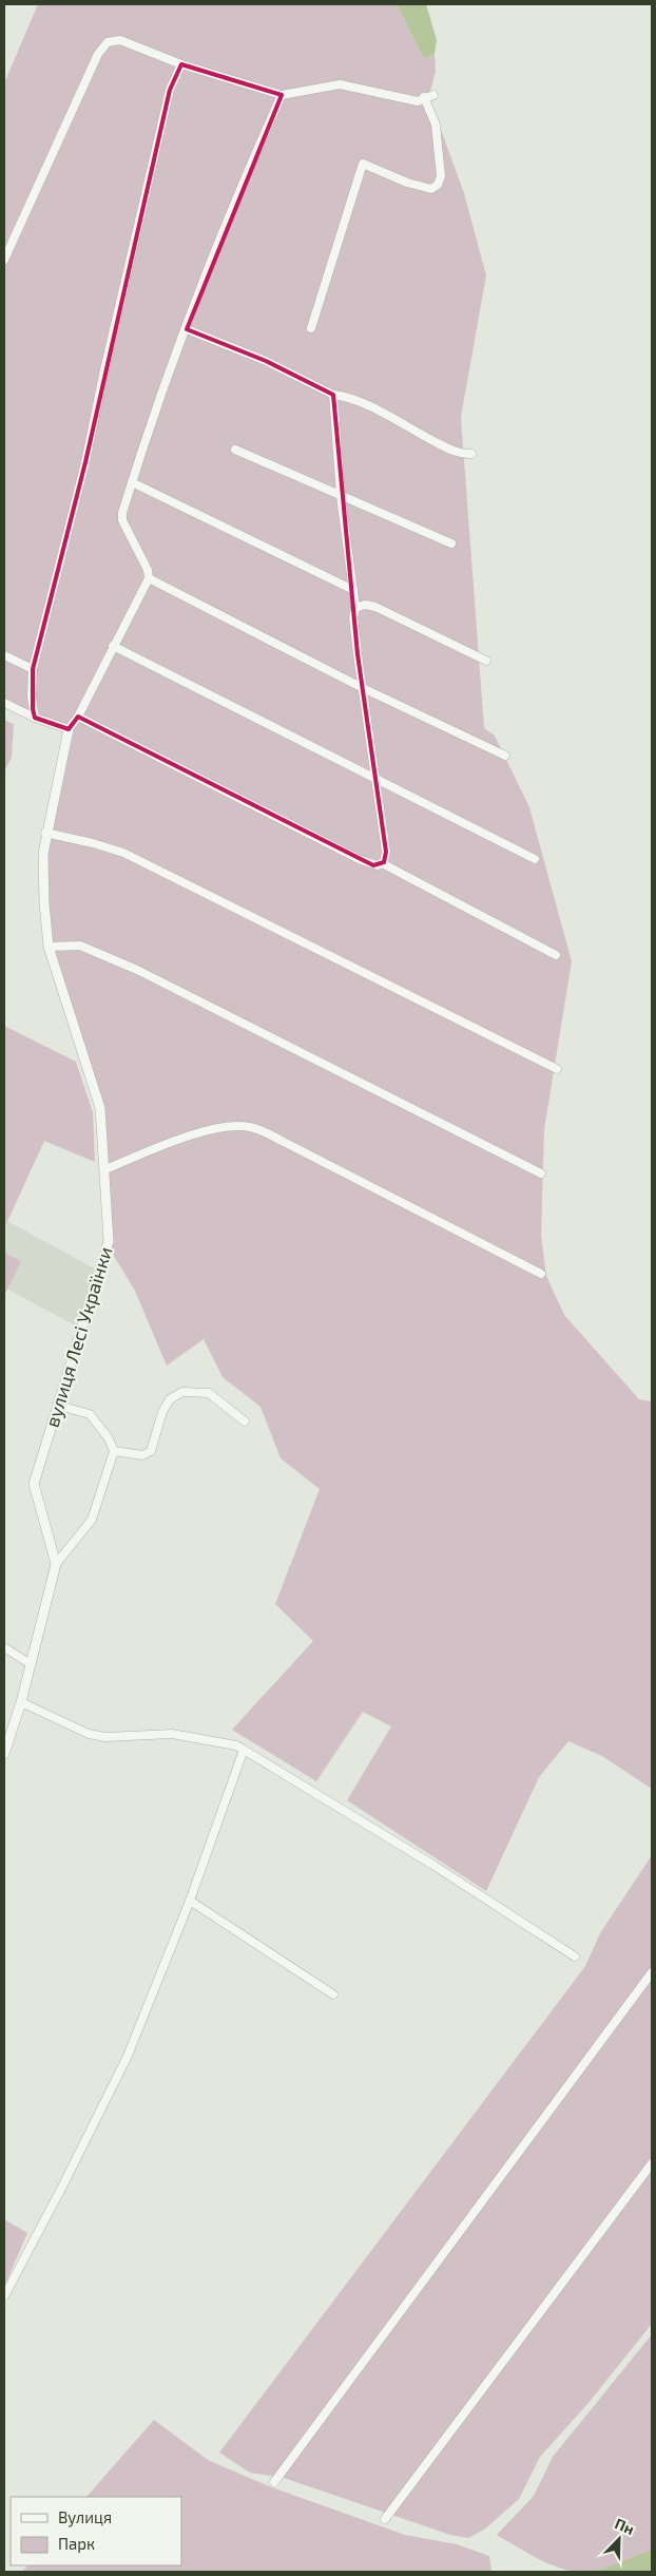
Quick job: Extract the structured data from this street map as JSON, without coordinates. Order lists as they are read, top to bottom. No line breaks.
{"streets":{"street":["вулиця Лесі Українки"]},"legend":["Вулиця","Парк"],"north":"top right"}
